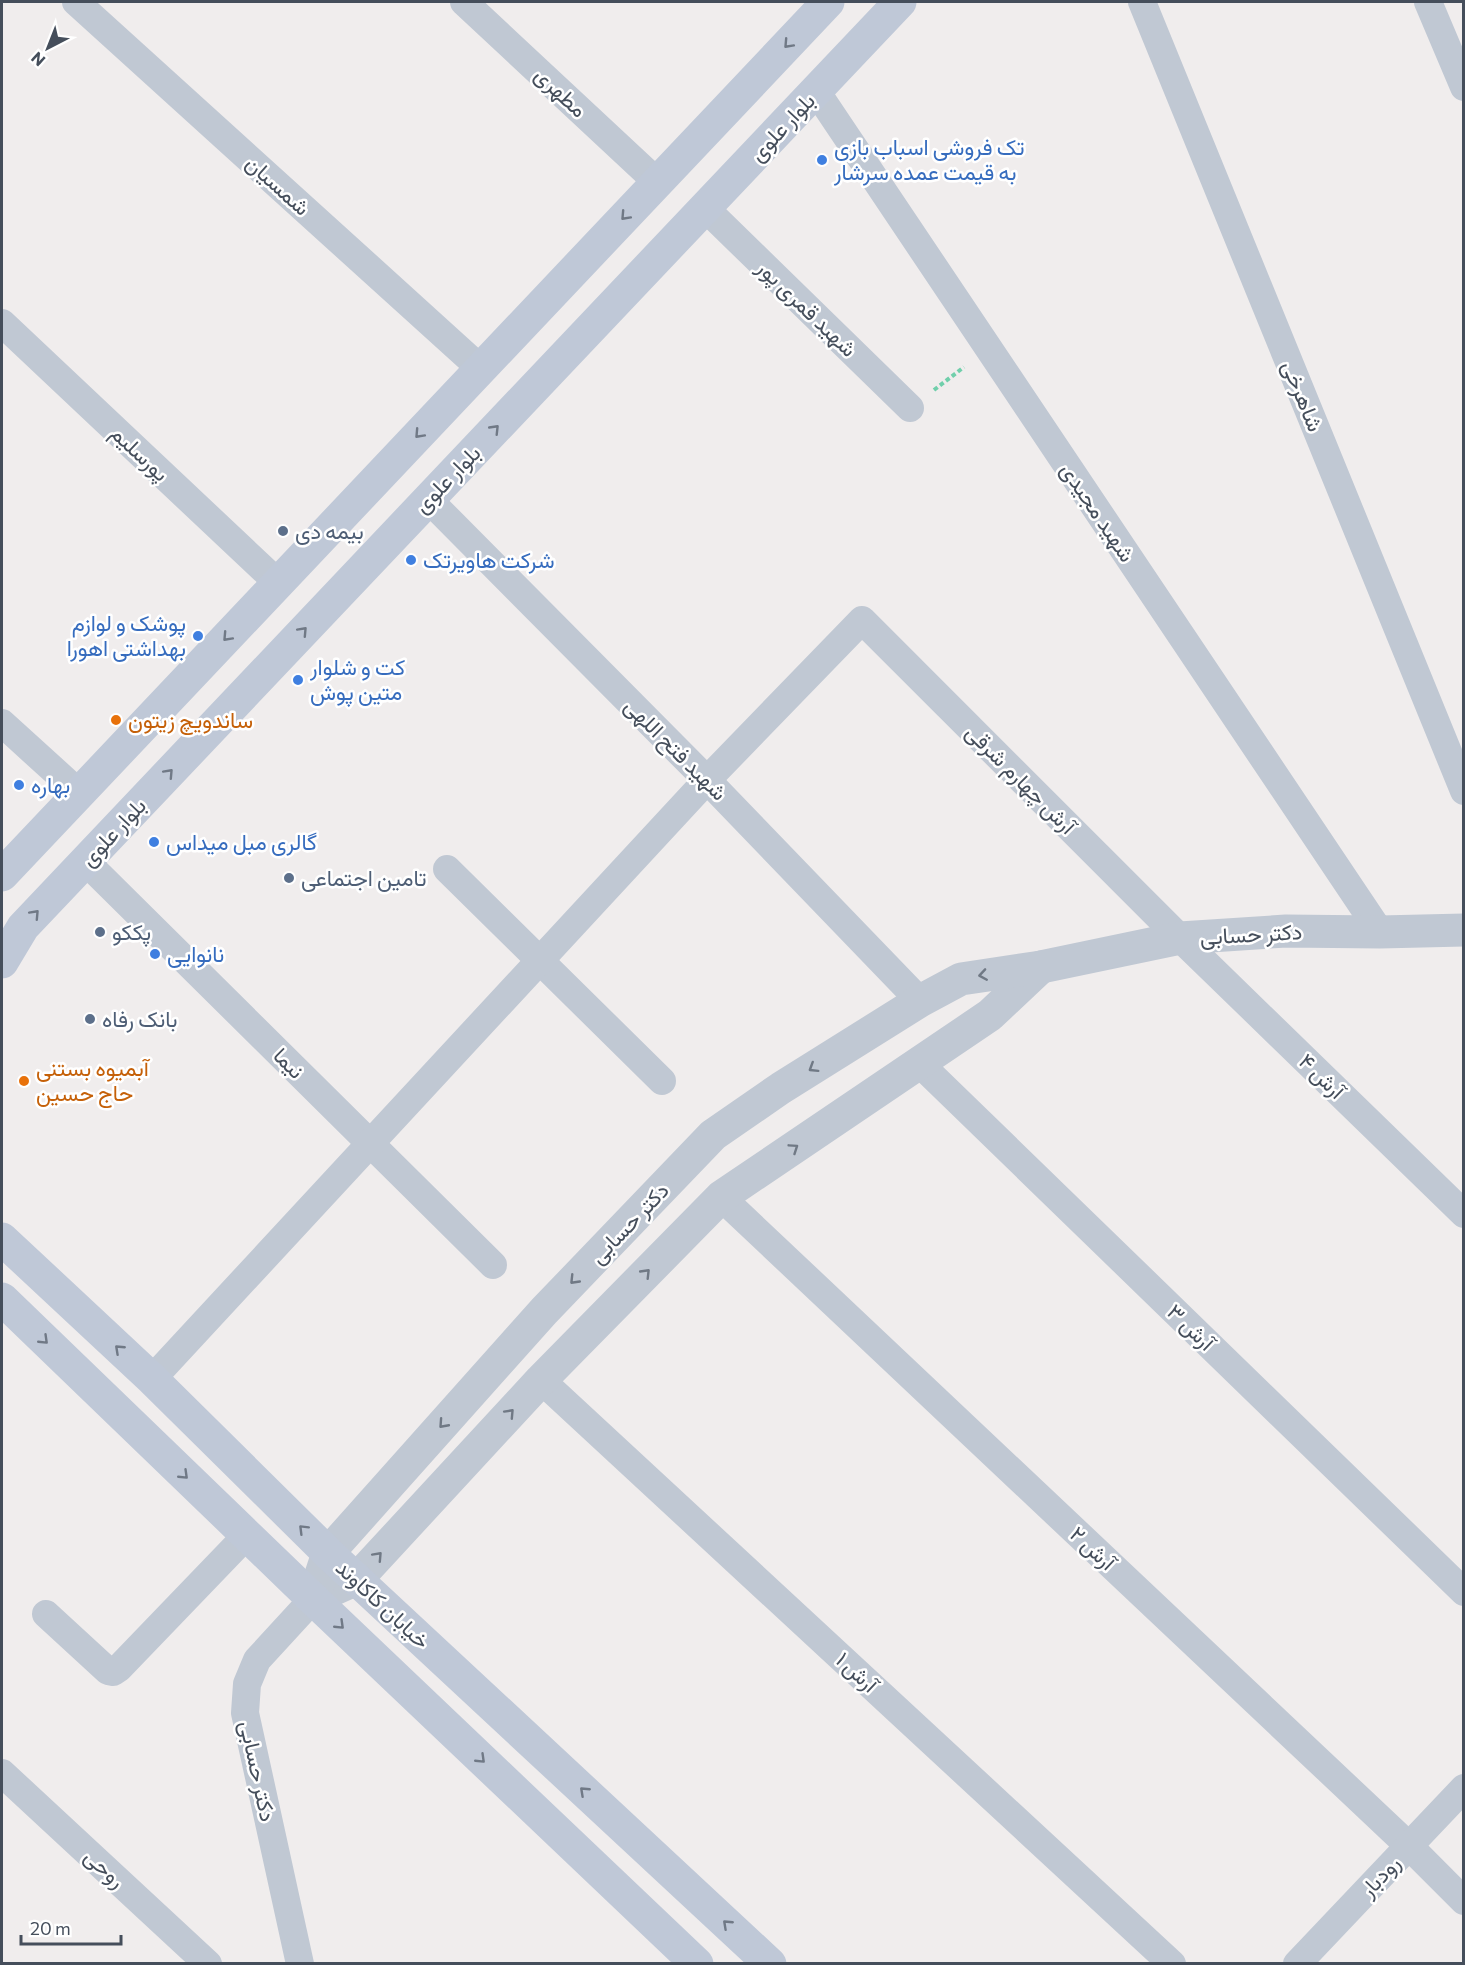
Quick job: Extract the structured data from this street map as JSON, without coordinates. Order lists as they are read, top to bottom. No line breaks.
{"streets":{"main road":["بلوار علوی","خیابان کاکاوند"],"street":["مطهری","شمسیان","شهید قمری پور","شاهرخی","پورسلیم","شهید مجیدی","شهید فتح اللهی","آرش چهارم شرقی","دکتر حسابی","نیما","آرش ۴","آرش ۳","آرش ۲","آرش ۱","روحی","رودبار"]},"crossings":[["بلوار علوی","شهید قمری پور"],["بلوار علوی","شهید مجیدی"],["بلوار علوی","شهید فتح اللهی"],["بلوار علوی","نیما"],["شهید مجیدی","دکتر حسابی"],["شهید فتح اللهی","آرش چهارم شرقی"],["شهید فتح اللهی","دکتر حسابی"],["آرش چهارم شرقی","دکتر حسابی"],["آرش چهارم شرقی","آرش ۴"],["دکتر حسابی","آرش ۴"],["دکتر حسابی","آرش ۳"],["دکتر حسابی","آرش ۲"],["دکتر حسابی","خیابان کاکاوند"],["دکتر حسابی","آرش ۱"],["آرش ۲","رودبار"]],"places":["تک فروشی اسباب بازی به قیمت عمده سرشار","بیمه دی","شرکت هاویرتک","پوشک و لوازم بهداشتی اهورا","کت و شلوار متین پوش","ساندویچ زیتون","بهاره","گالری مبل میداس","تامین اجتماعی","پککو","نانوایی","بانک رفاه","آبمیوه بستنی حاج حسین"],"scale_bar":"20 m","north":"bottom left"}
